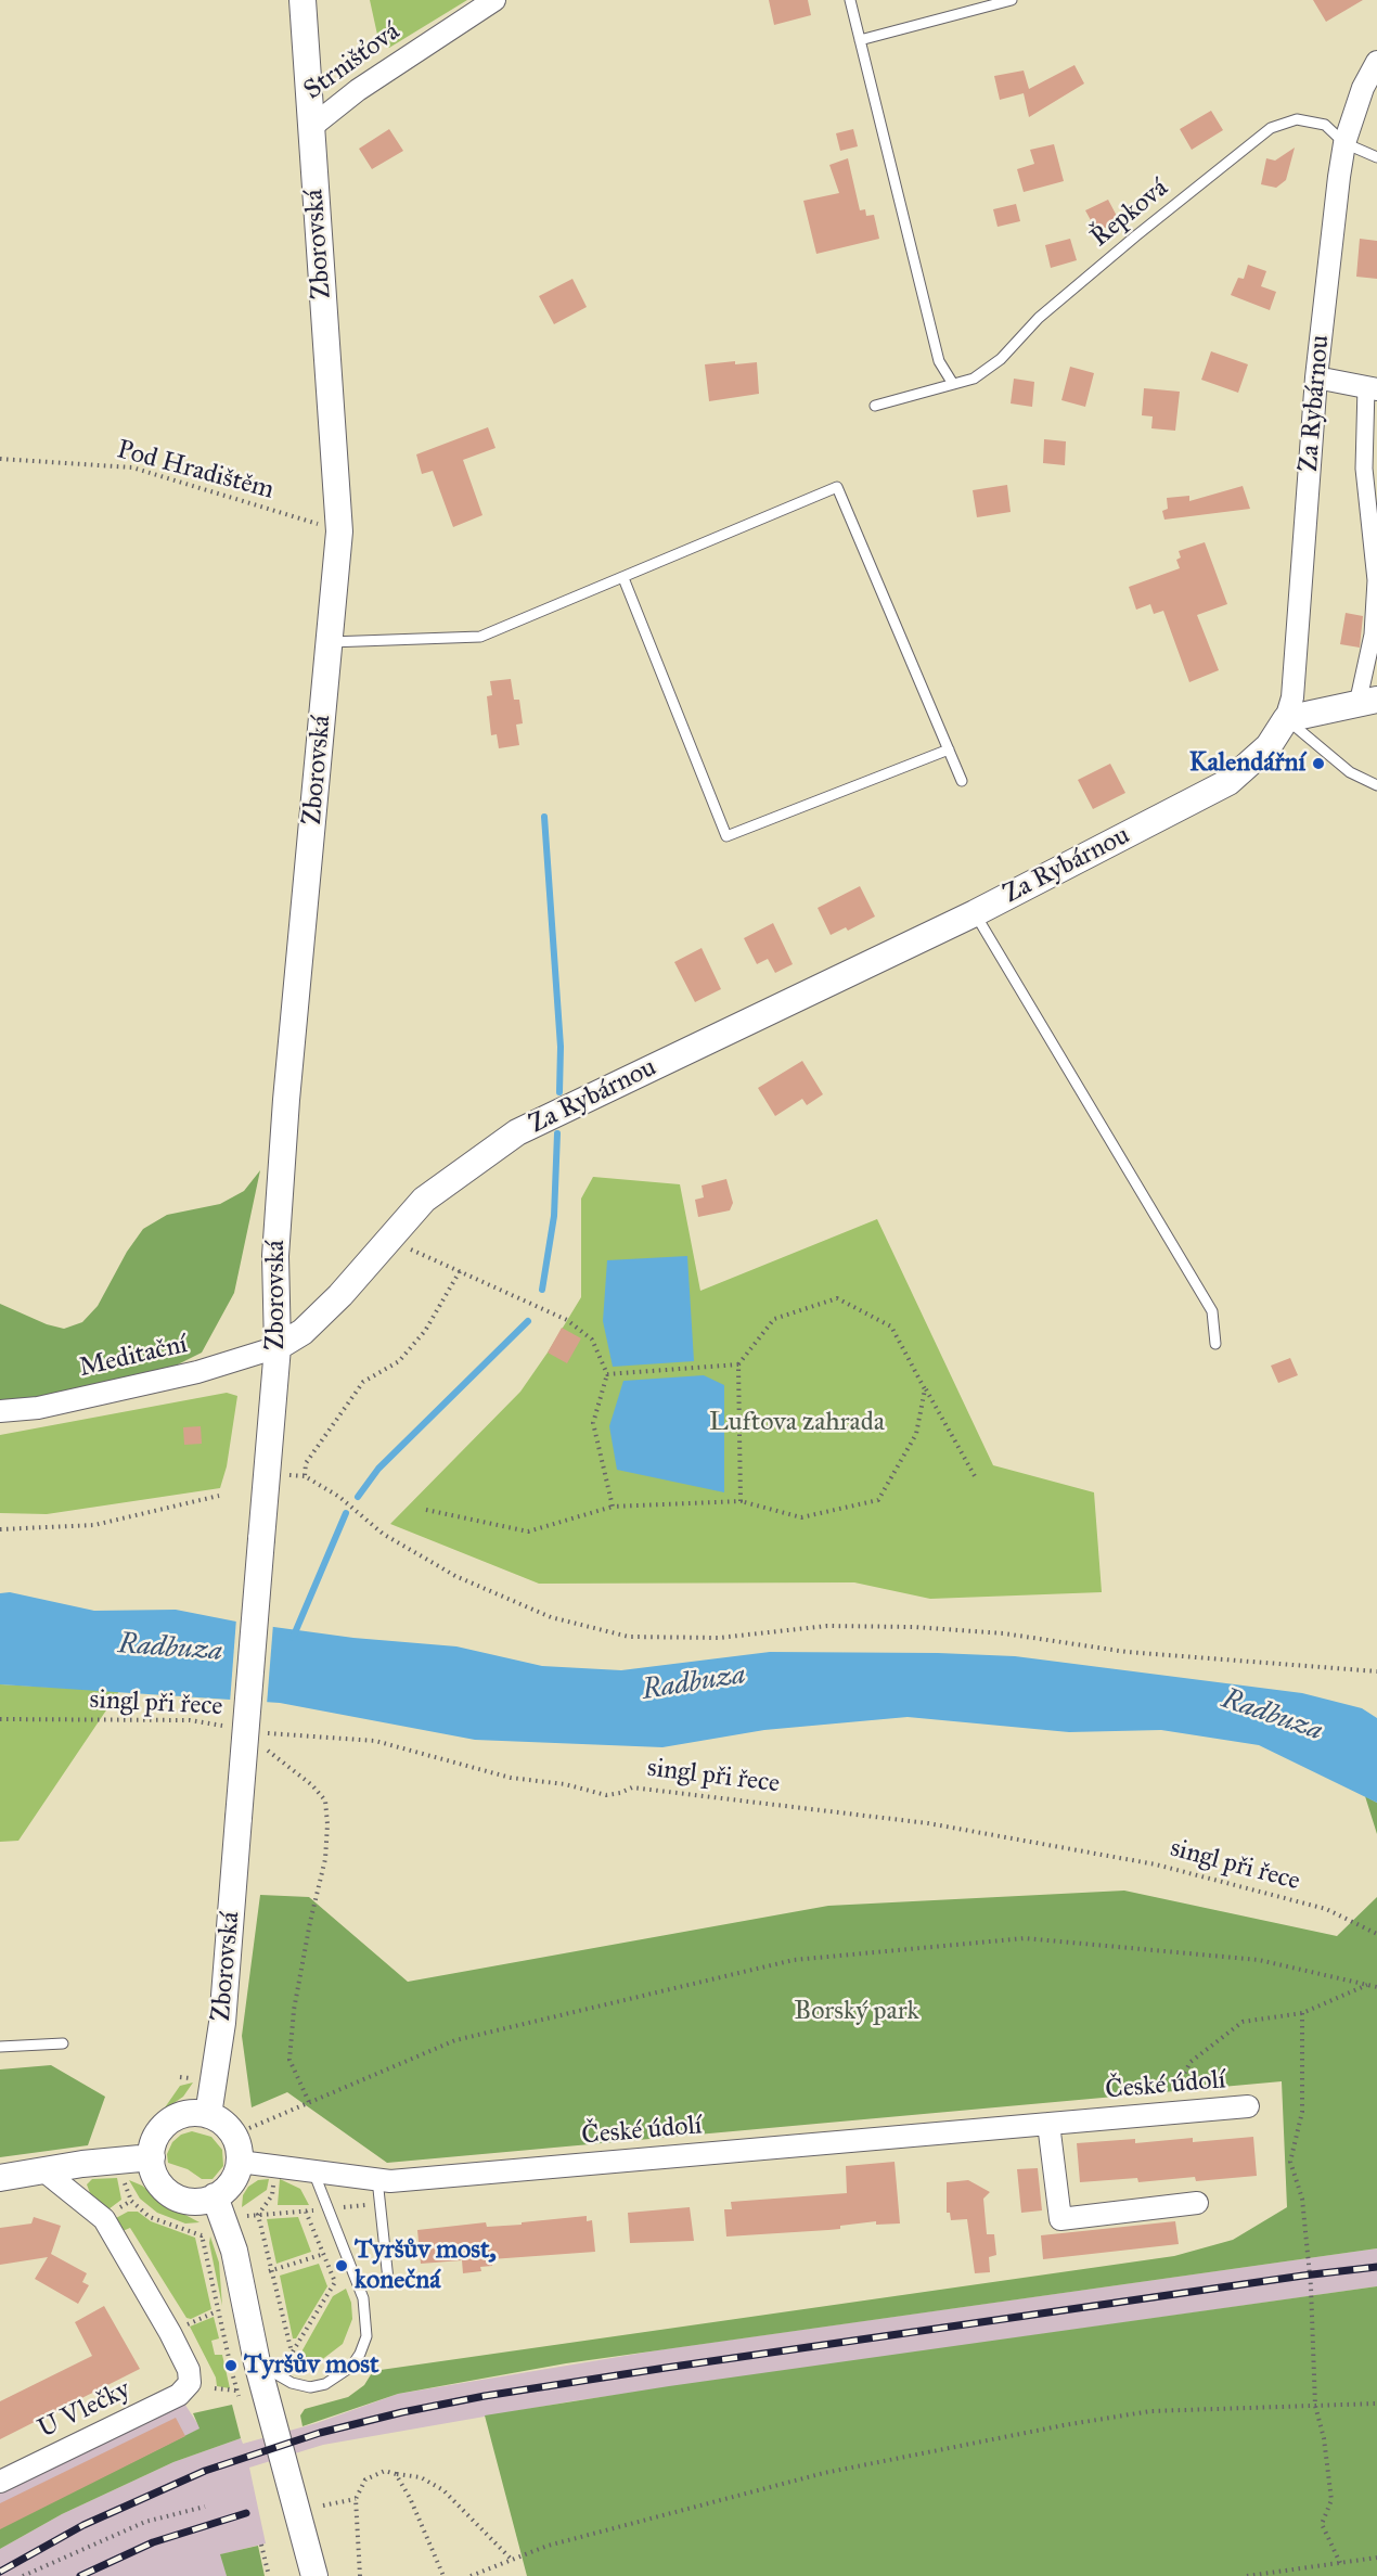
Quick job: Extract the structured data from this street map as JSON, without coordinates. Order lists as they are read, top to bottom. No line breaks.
{"streets":{"street":["Strnišťová","Zborovská","Za Rybárnou","Meditační","České údolí","U Vlečky"],"lane":["Řepková"],"path":["Pod Hradištěm","singl při řece"]},"crossings":[["Strnišťová","Zborovská"],["Řepková","Za Rybárnou"],["Zborovská","Za Rybárnou"],["Zborovská","Pod Hradištěm"],["Zborovská","Meditační"],["Zborovská","České údolí"],["Za Rybárnou","Meditační"]],"water":["Radbuza"],"parks":["Luftova zahrada","Borský park"],"places":["Kalendářní","Tyršův most, konečná","Tyršův most"]}
